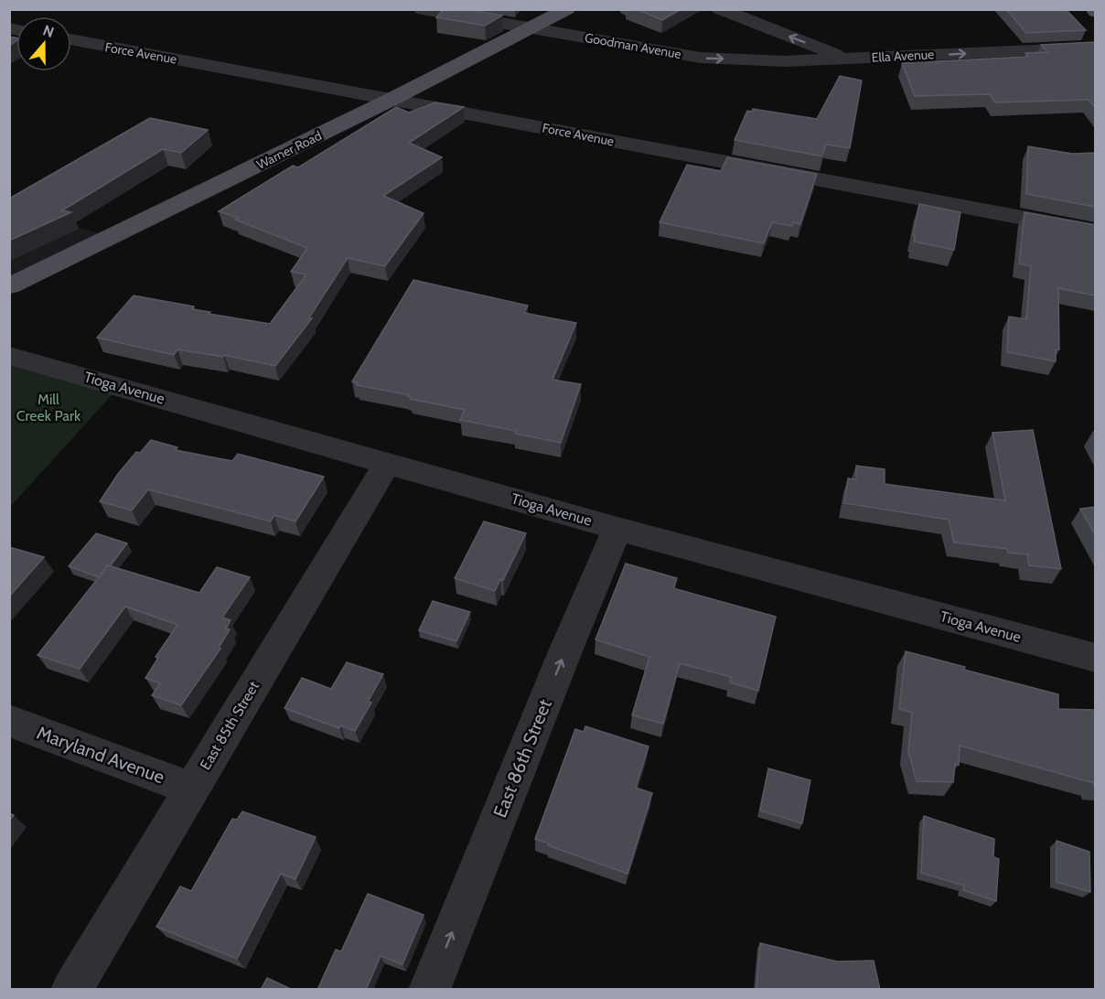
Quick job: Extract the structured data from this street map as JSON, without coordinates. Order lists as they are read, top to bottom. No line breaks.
{"streets":{"main road":["Warner Road"],"street":["Goodman Avenue","Force Avenue","Ella Avenue","Tioga Avenue","East 85th Street","Maryland Avenue","East 86th Street"]},"crossings":[["Goodman Avenue","Ella Avenue"],["Goodman Avenue","Warner Road"],["Force Avenue","Warner Road"],["Tioga Avenue","East 85th Street"],["Tioga Avenue","East 86th Street"],["East 85th Street","Maryland Avenue"]],"one_way":["Goodman Avenue","East 86th Street"],"parks":["Mill Creek Park"],"north":"top"}
